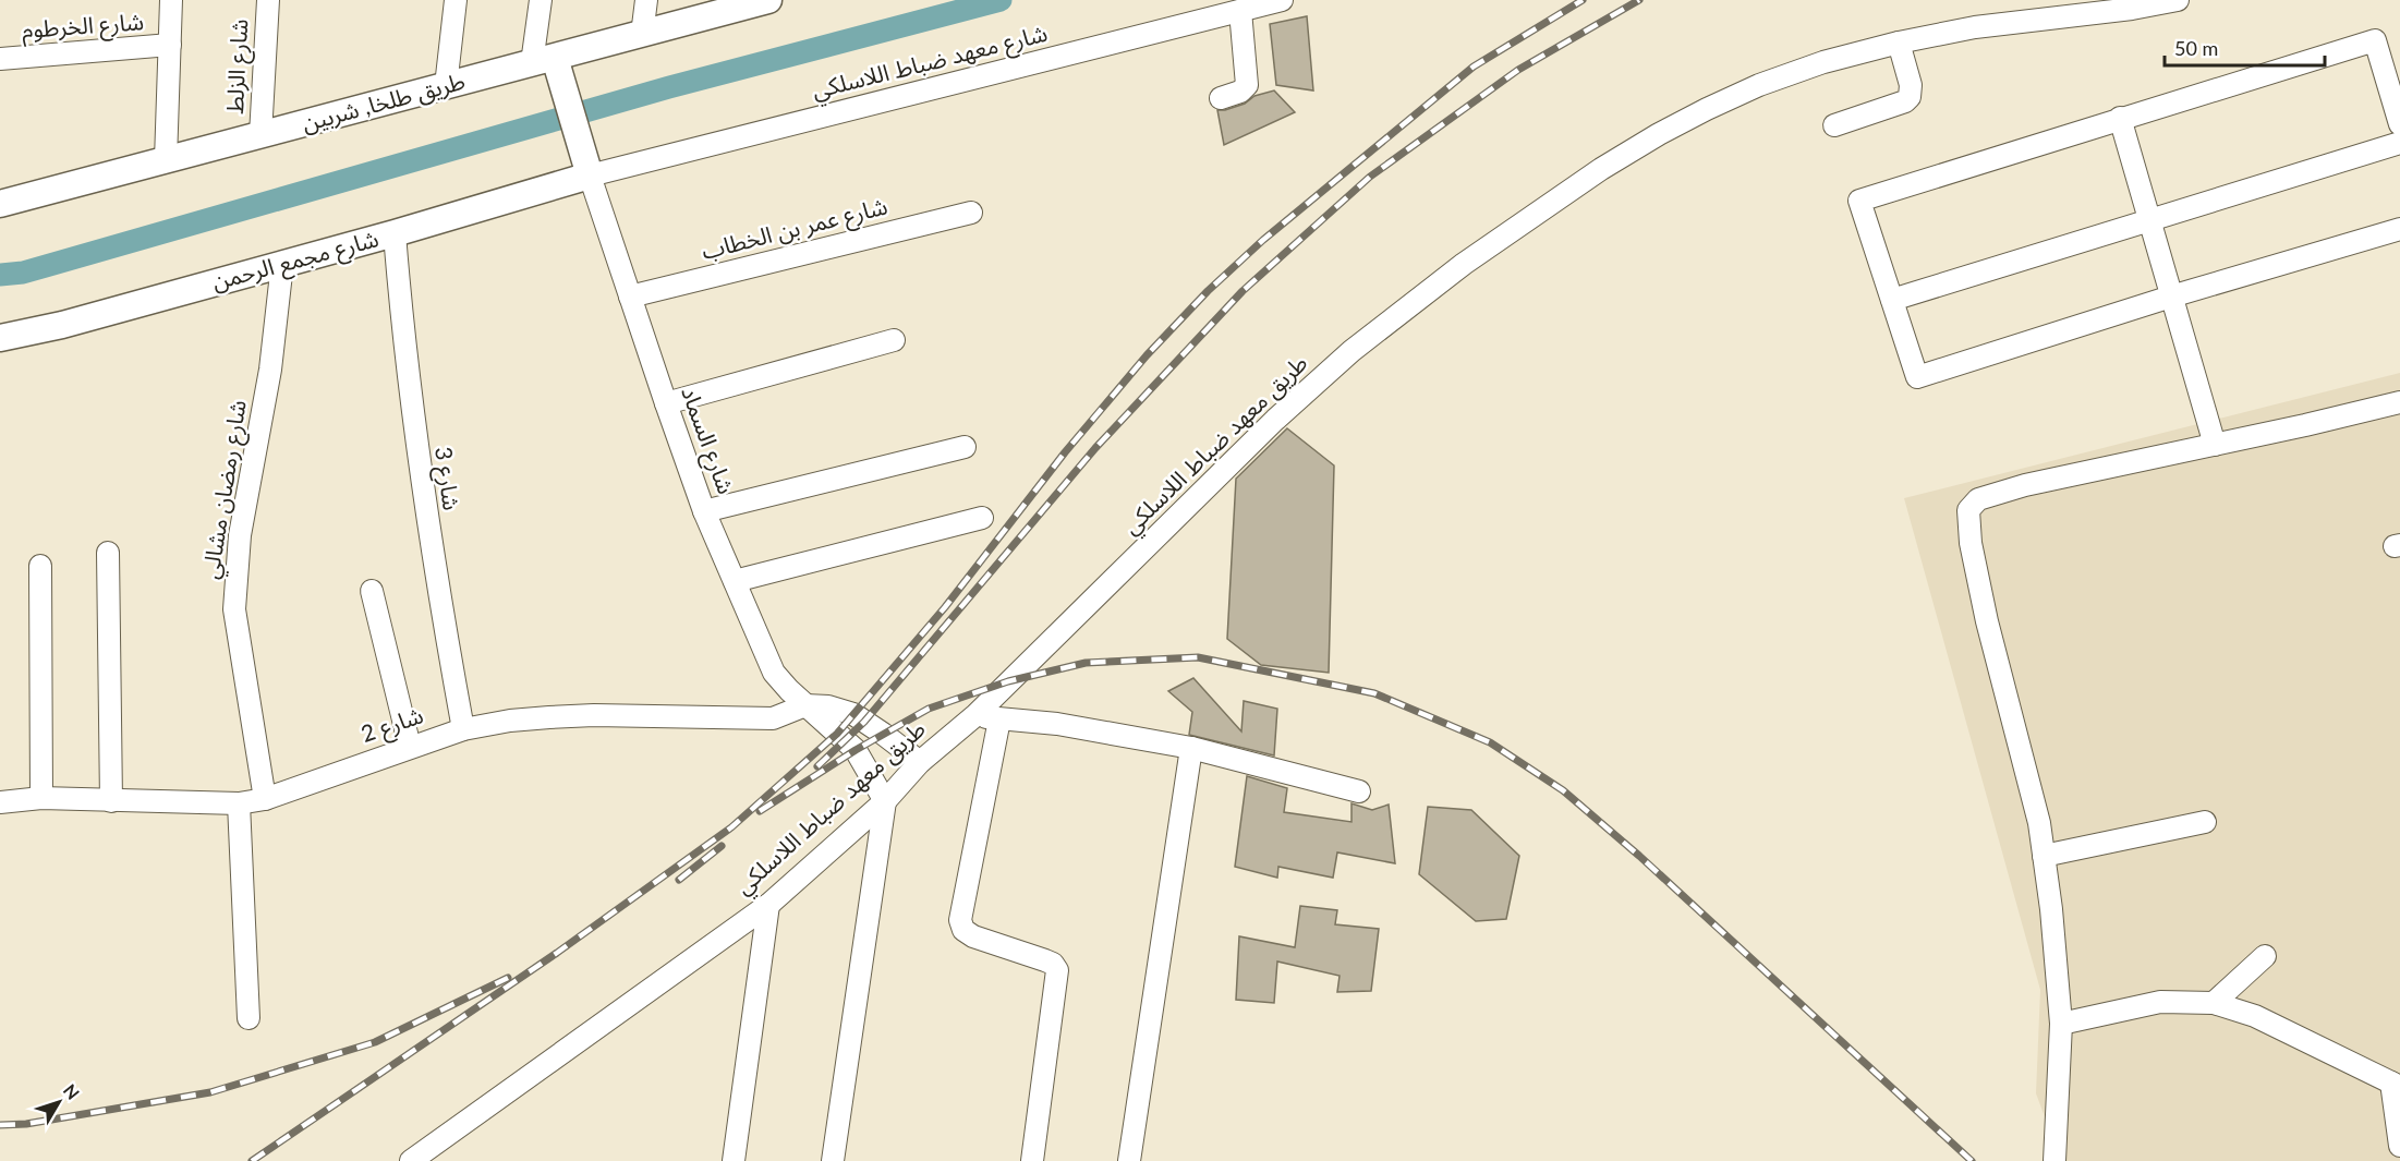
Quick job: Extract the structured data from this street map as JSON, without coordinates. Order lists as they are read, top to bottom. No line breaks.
{"streets":{"main road":["طريق طلخا, شربين","شارع مجمع الرحمن"],"street":["شارع الخرطوم","شارع معهد ضباط اللاسلكي","شارع الزلط","شارع عمر بن الخطاب","شارع السماد","طريق معهد ضباط اللاسلكي","شارع 3","شارع رمضان مشالي","شارع 2"]},"crossings":[["شارع معهد ضباط اللاسلكي","شارع مجمع الرحمن"],["شارع معهد ضباط اللاسلكي","شارع السماد"],["شارع الزلط","طريق طلخا, شربين"],["شارع عمر بن الخطاب","شارع السماد"],["شارع مجمع الرحمن","شارع السماد"],["شارع مجمع الرحمن","شارع 3"],["شارع مجمع الرحمن","شارع رمضان مشالي"],["شارع السماد","طريق معهد ضباط اللاسلكي"],["شارع السماد","شارع 2"],["شارع 3","شارع 2"],["شارع رمضان مشالي","شارع 2"]],"scale_bar":"50 m","north":"top right"}
